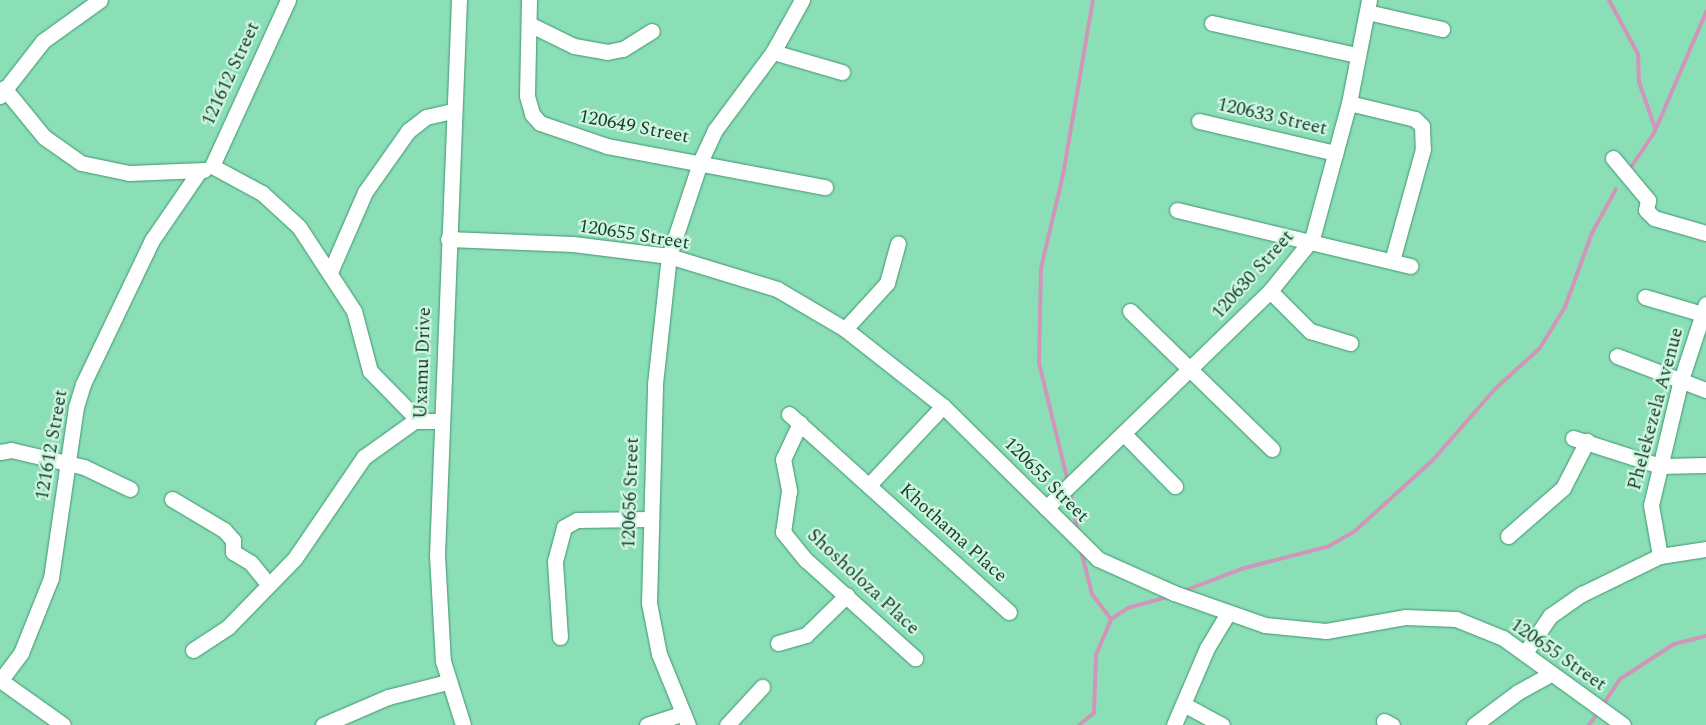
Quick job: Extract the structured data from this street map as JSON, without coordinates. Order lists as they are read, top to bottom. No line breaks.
{"streets":{"street":["121612 Street","120633 Street","120649 Street","120655 Street","120630 Street","Uxamu Drive","Phelekezela Avenue","120656 Street","Khothama Place","Shosholoza Place"]},"crossings":[["120633 Street","120630 Street"],["120655 Street","120630 Street"],["120655 Street","Uxamu Drive"],["120655 Street","120656 Street"],["120655 Street","Khothama Place"],["Khothama Place","Shosholoza Place"]]}
